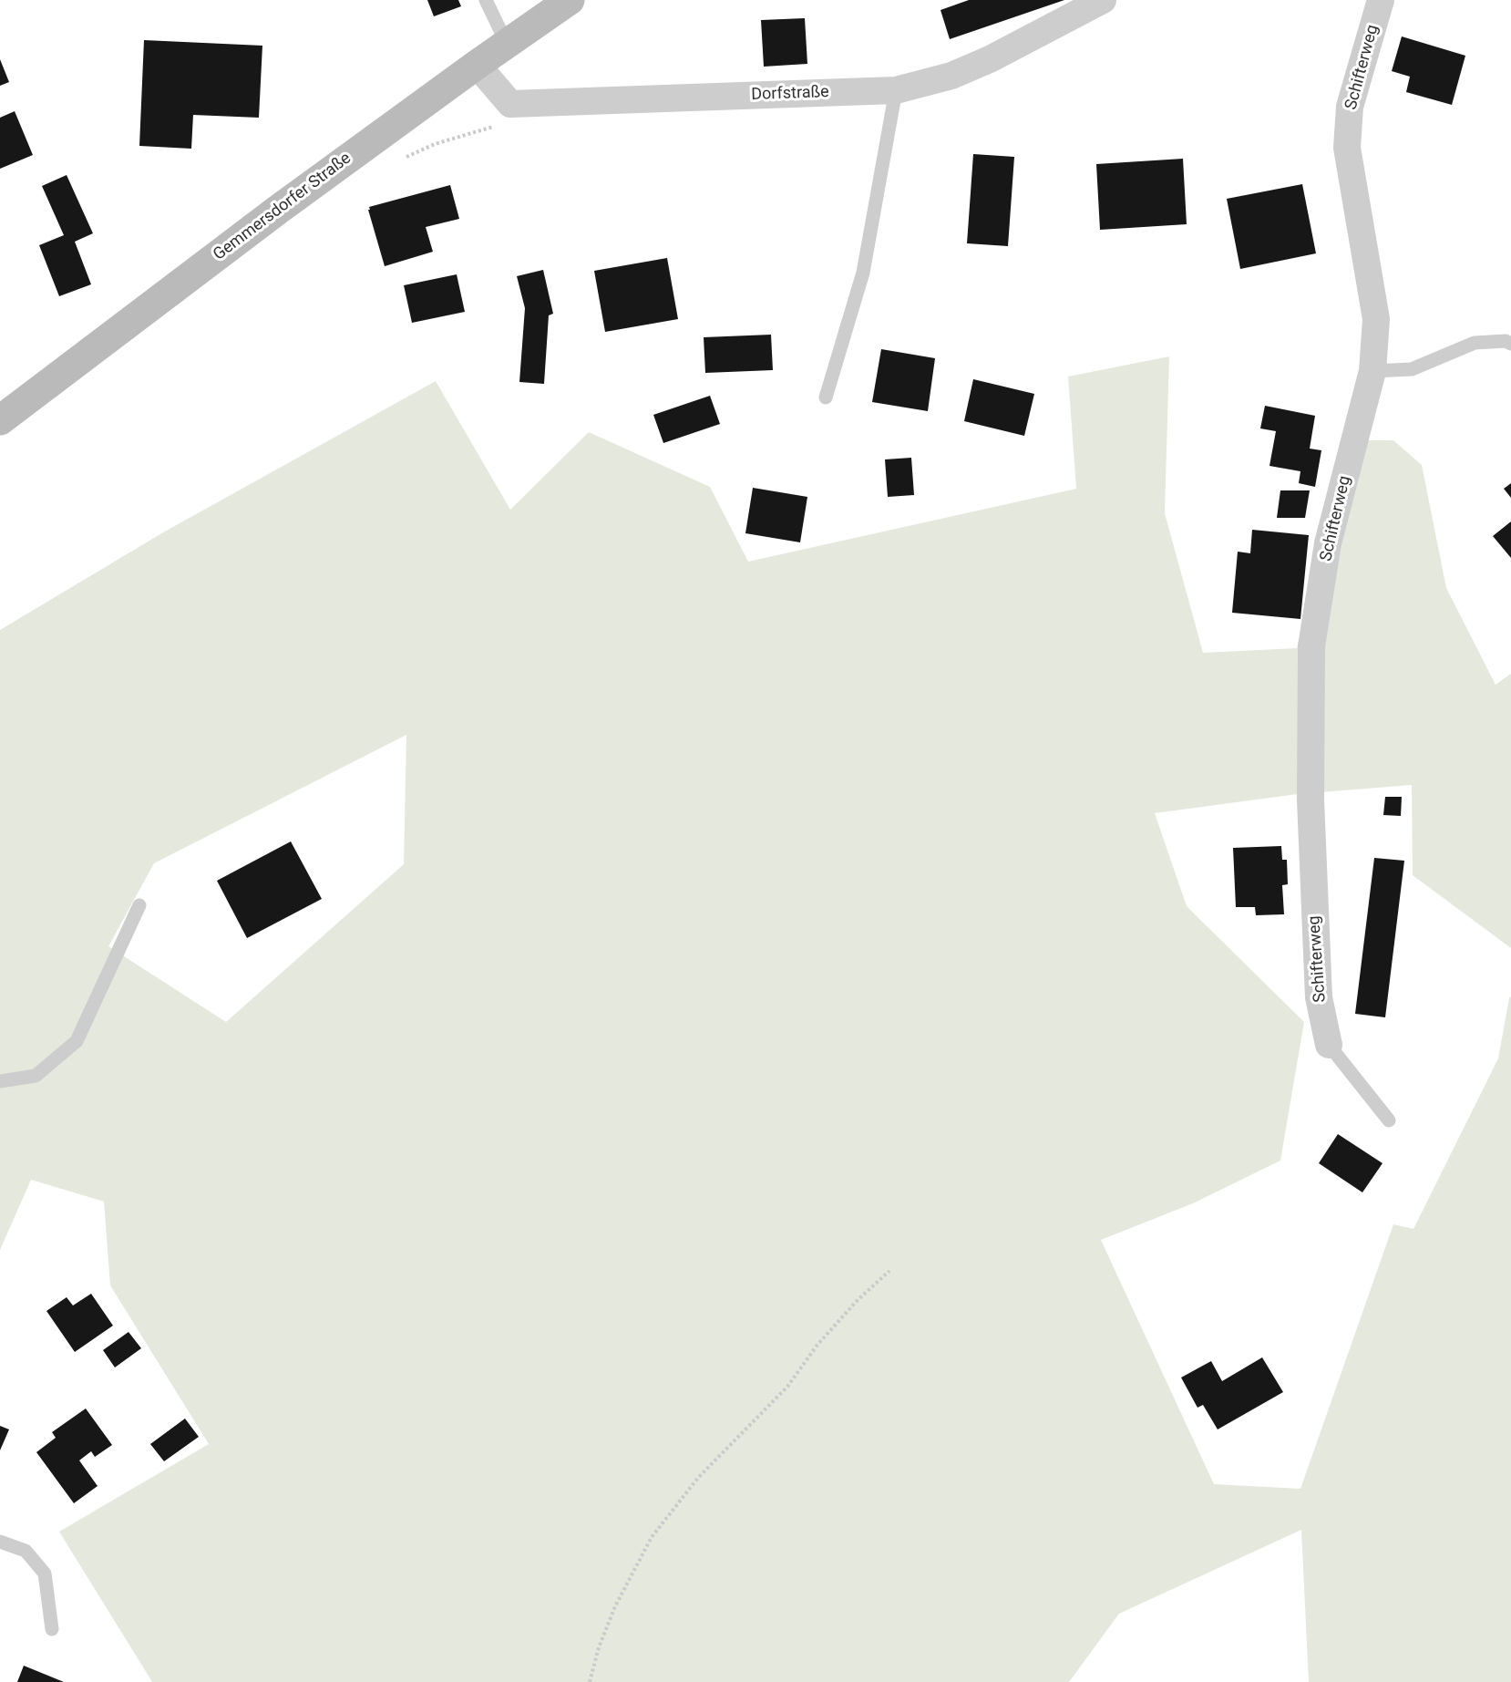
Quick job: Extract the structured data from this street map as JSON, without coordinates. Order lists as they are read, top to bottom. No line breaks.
{"streets":{"main road":["Gemmersdorfer Straße"],"street":["Schifterweg","Dorfstraße"]},"crossings":[["Dorfstraße","Gemmersdorfer Straße"]]}
